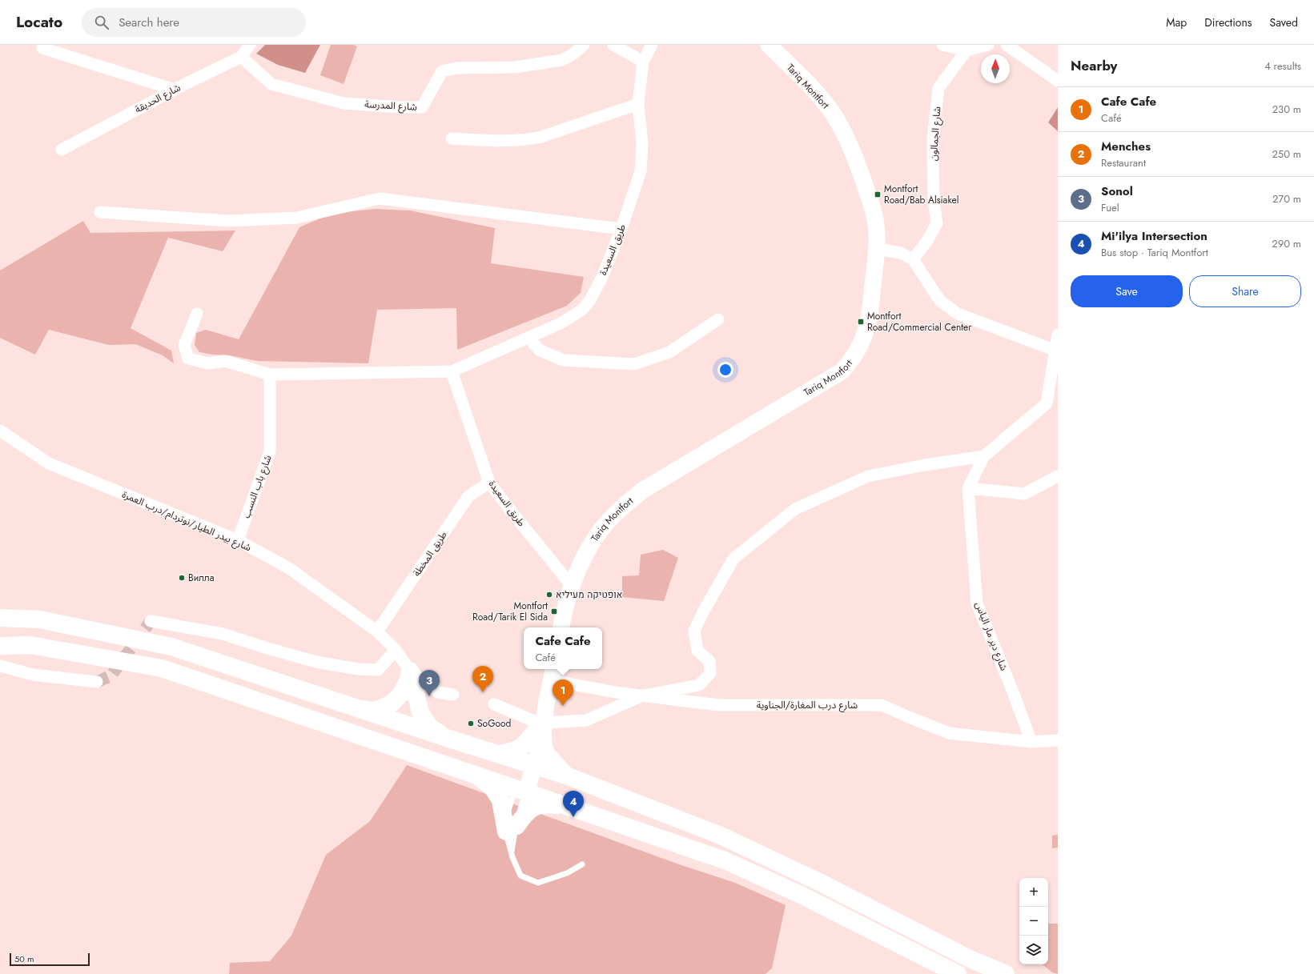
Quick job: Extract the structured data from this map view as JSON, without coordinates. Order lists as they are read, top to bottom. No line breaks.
{"streets":{"main road":["Tariq Montfort"],"street":["شارع الحديقة","شارع المدرسة","شارع الجمالون","طريق السعيدة","شارع باب النسب","شارع بيدر الطيار/نوتردام/درب العمرة","طريق المخطة","شارع دير مار الياس","شارع درب المغارة/الجناوية"]},"crossings":[["Tariq Montfort","طريق السعيدة"],["شارع الحديقة","شارع المدرسة"],["طريق السعيدة","شارع باب النسب"],["طريق السعيدة","طريق المخطة"],["شارع باب النسب","شارع بيدر الطيار/نوتردام/درب العمرة"],["شارع بيدر الطيار/نوتردام/درب العمرة","طريق المخطة"],["شارع دير مار الياس","شارع درب المغارة/الجناوية"]],"places":{"transit":["Montfort Road/Bab Alsiakel","Montfort Road/Commercial Center","Montfort Road/Tarik El Sida"],"other":["Вилла","אופטיקה מעיליא","SoGood"]},"scale_bar":"50 m","north":"top","page":{"header":"Locato","search":"Search here","nav":["Map","Directions","Saved"],"heading":["Nearby","4 results"],"list":[{"mark":"1","name":"Cafe Cafe","note":"Café","value":"230 m"},{"mark":"2","name":"Menches","note":"Restaurant","value":"250 m"},{"mark":"3","name":"Sonol","note":"Fuel","value":"270 m"},{"mark":"4","name":"Mi'ilya Intersection","note":"Bus stop · Tariq Montfort","value":"290 m"}],"buttons":["Save","Share"],"popup":["Cafe Cafe","Café"],"pins":["2","3","1","4"],"map_buttons":["+","−"],"scale":"50 m"}}
